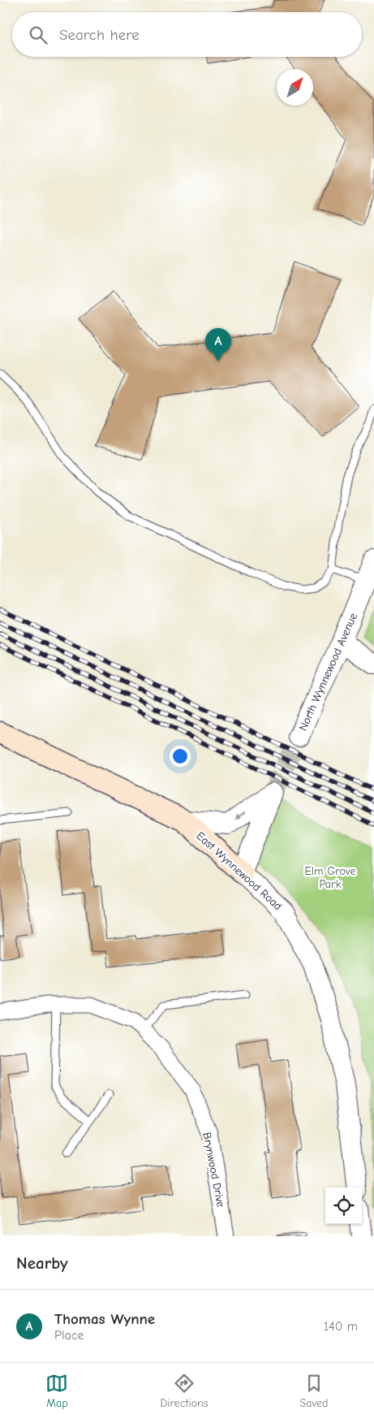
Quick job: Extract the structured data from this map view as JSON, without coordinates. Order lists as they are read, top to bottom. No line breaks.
{"streets":{"main road":["East Wynnewood Road"],"street":["North Wynnewood Avenue","Brynwood Drive"]},"parks":["Elm Grove Park"],"north":"top right","page":{"search":"Search here","pins":"A","heading":"Nearby","list":[{"mark":"A","name":"Thomas Wynne","note":"Place","value":"140 m"}],"nav":["Map","Directions","Saved"]}}
